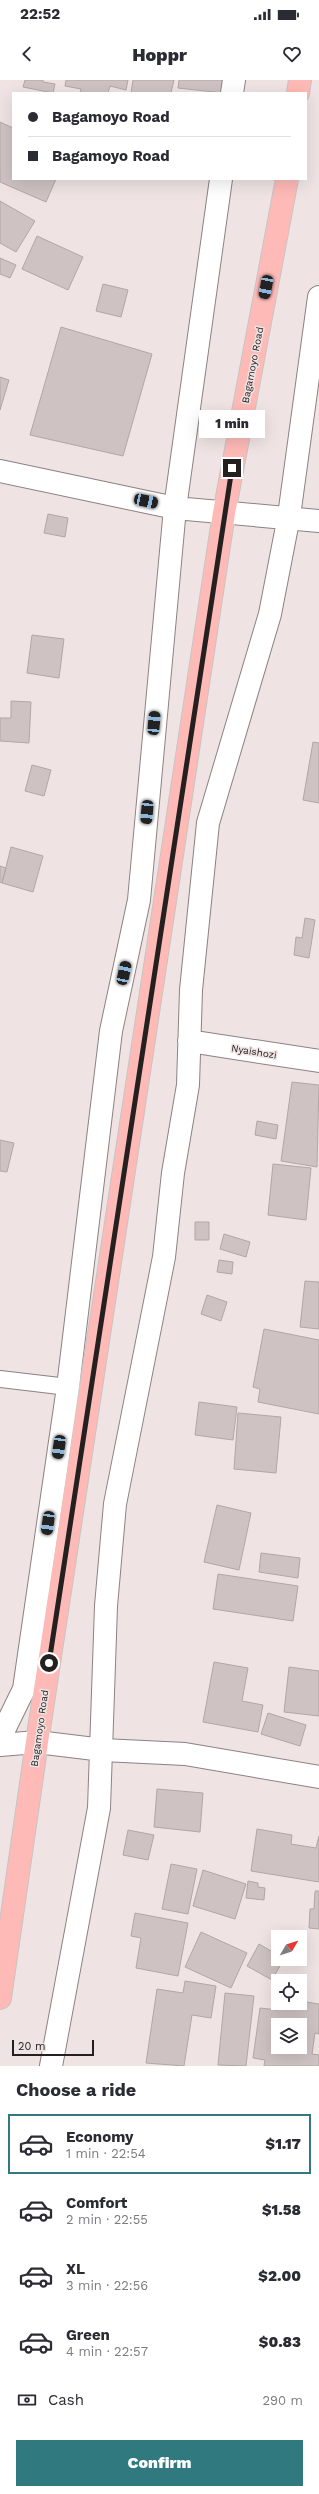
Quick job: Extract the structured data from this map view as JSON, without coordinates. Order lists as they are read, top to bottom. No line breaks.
{"streets":{"highway":["Bagamoyo Road"],"street":["Nyaishozi"]},"scale_bar":"20 m","north":"top right","page":{"status":"22:52","header":"Hoppr","banner":["Bagamoyo Road","Bagamoyo Road"],"bubble":"1 min","scale":"20 m","heading":"Choose a ride","list":[{"name":"Economy","note":"1 min · 22:54","value":"$1.17"},{"name":"Comfort","note":"2 min · 22:55","value":"$1.58"},{"name":"XL","note":"3 min · 22:56","value":"$2.00"},{"name":"Green","note":"4 min · 22:57","value":"$0.83"}],"pay":["Cash","290 m"],"buttons":"Confirm"}}
